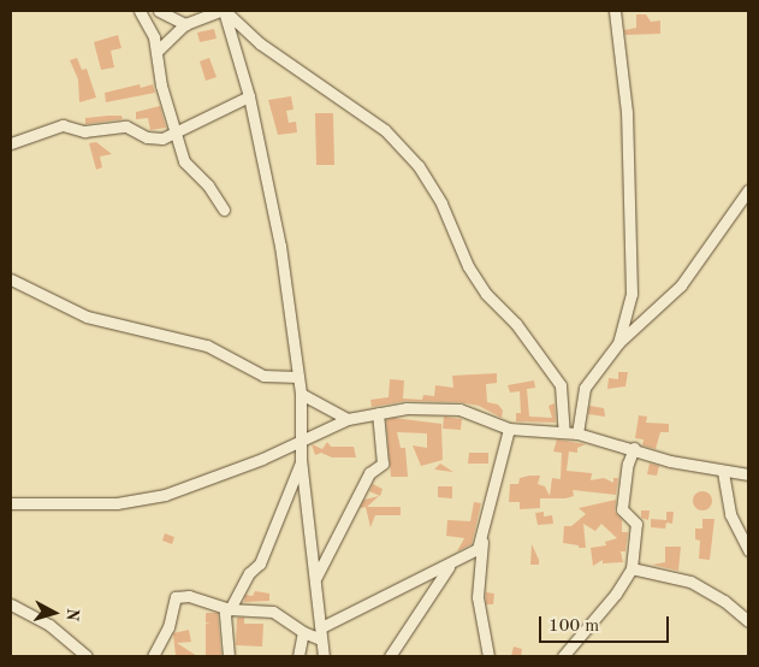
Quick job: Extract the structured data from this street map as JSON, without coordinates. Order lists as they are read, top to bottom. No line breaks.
{"scale_bar":"100 m","north":"right"}
